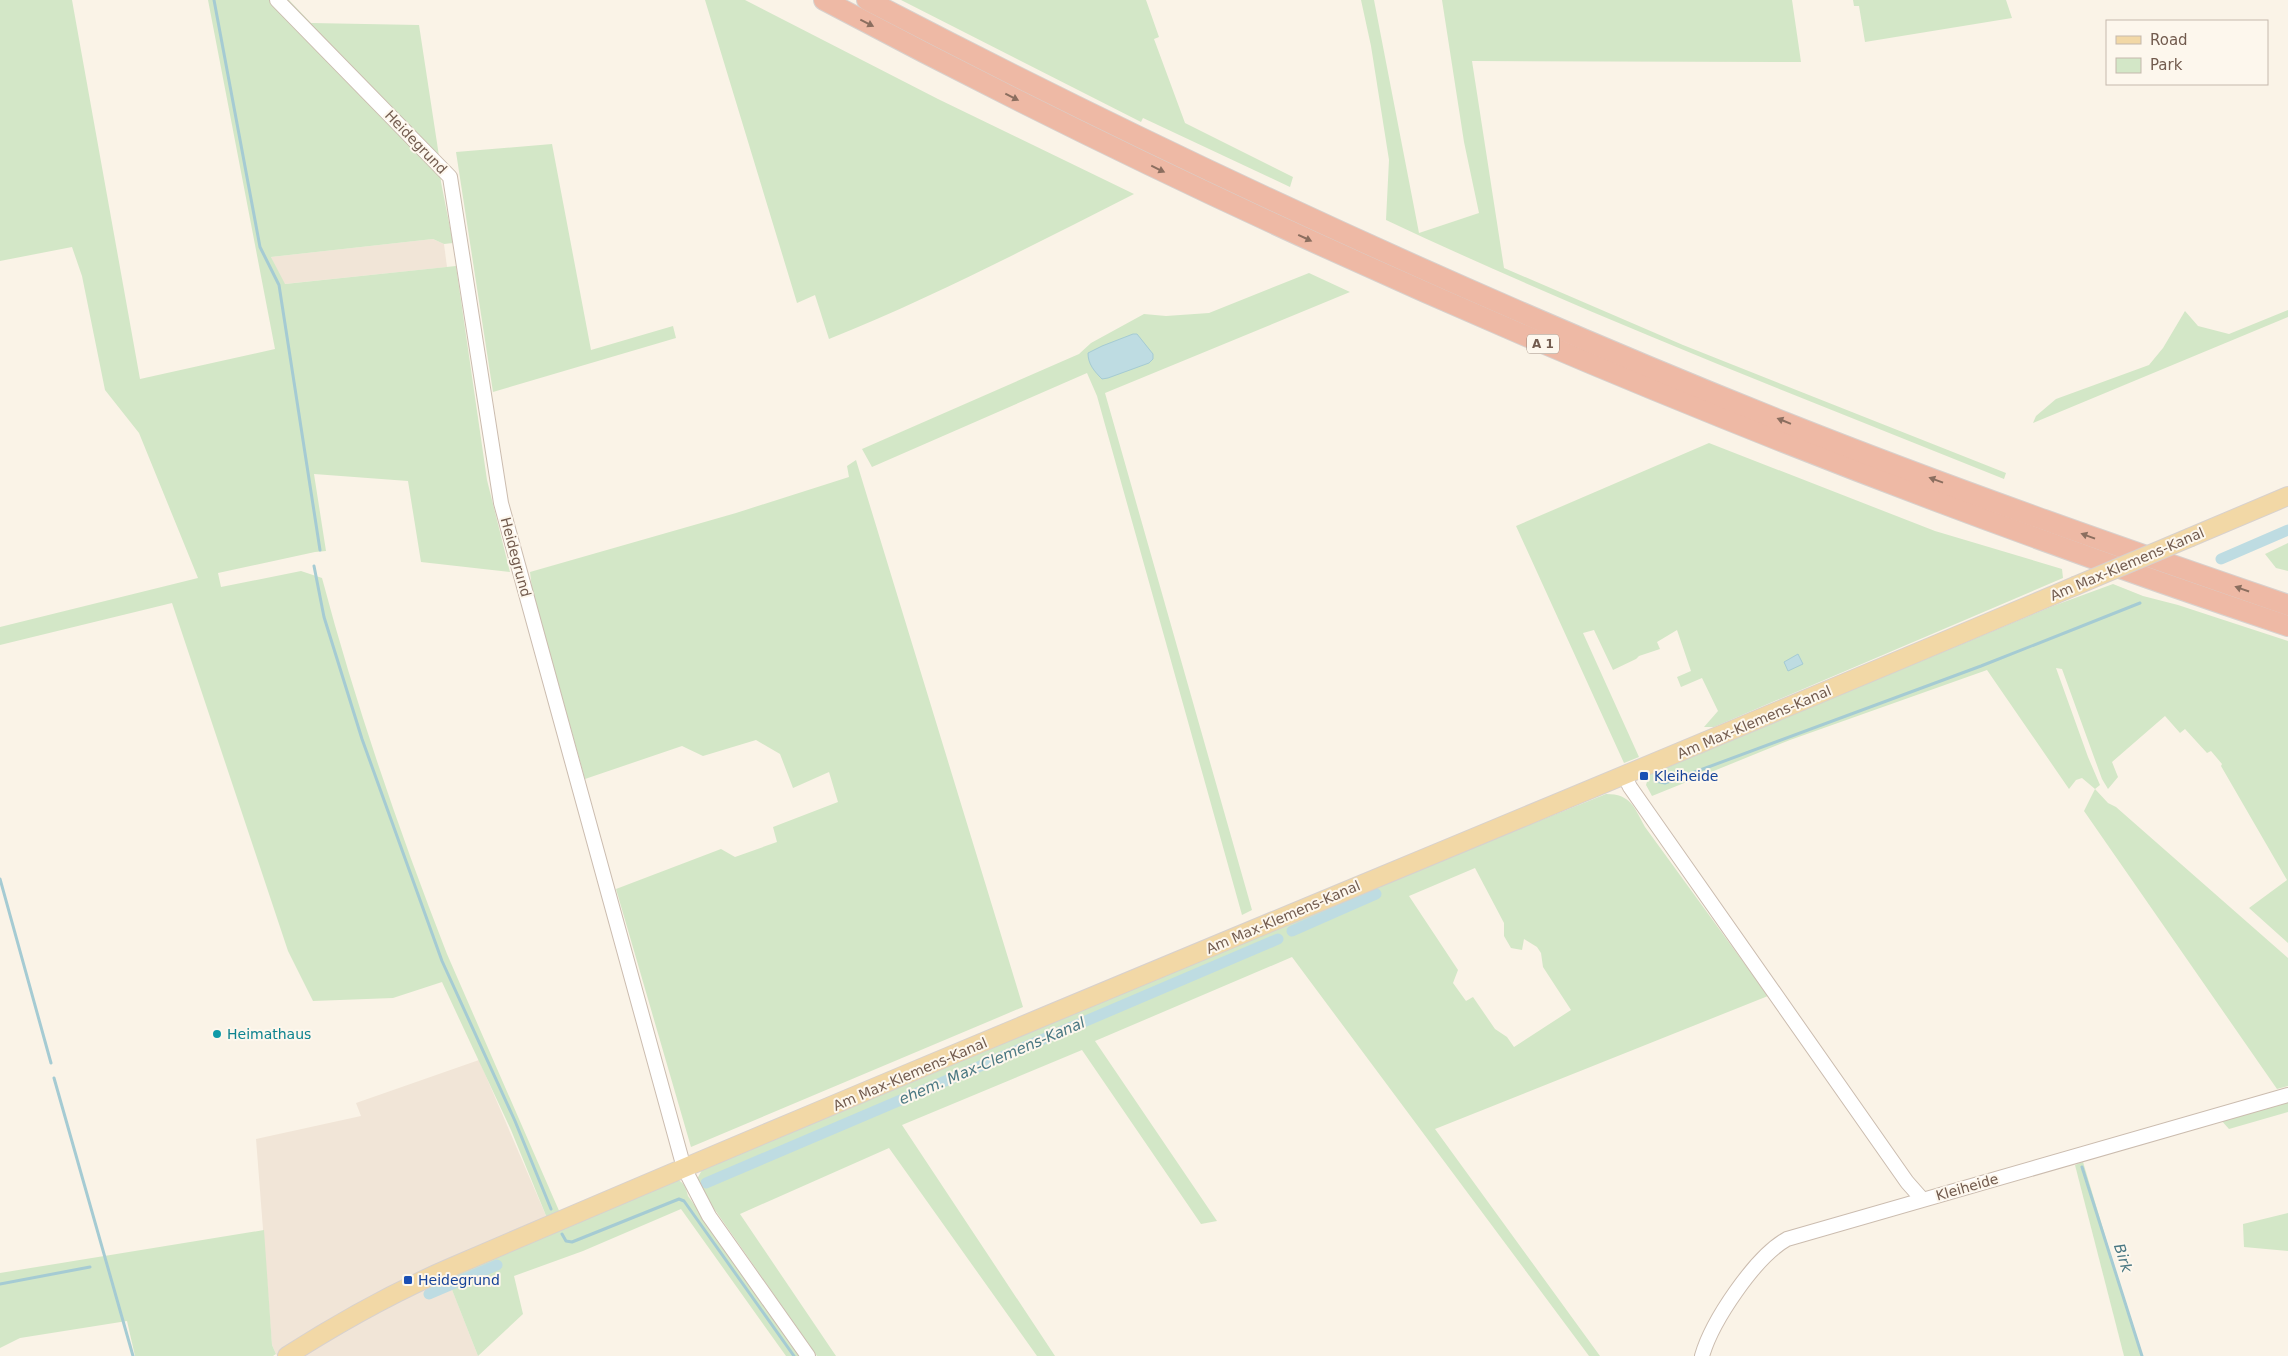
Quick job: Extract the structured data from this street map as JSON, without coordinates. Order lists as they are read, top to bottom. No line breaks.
{"streets":{"highway":["A 1"],"main road":["Am Max-Klemens-Kanal"],"street":["Heidegrund","Kleiheide"]},"crossings":[["Heidegrund","Am Max-Klemens-Kanal"]],"water":["ehem. Max-Clemens-Kanal","Birk"],"places":{"transit":["Kleiheide","Heidegrund"],"other":["Heimathaus"]},"legend":["Road","Park"]}
